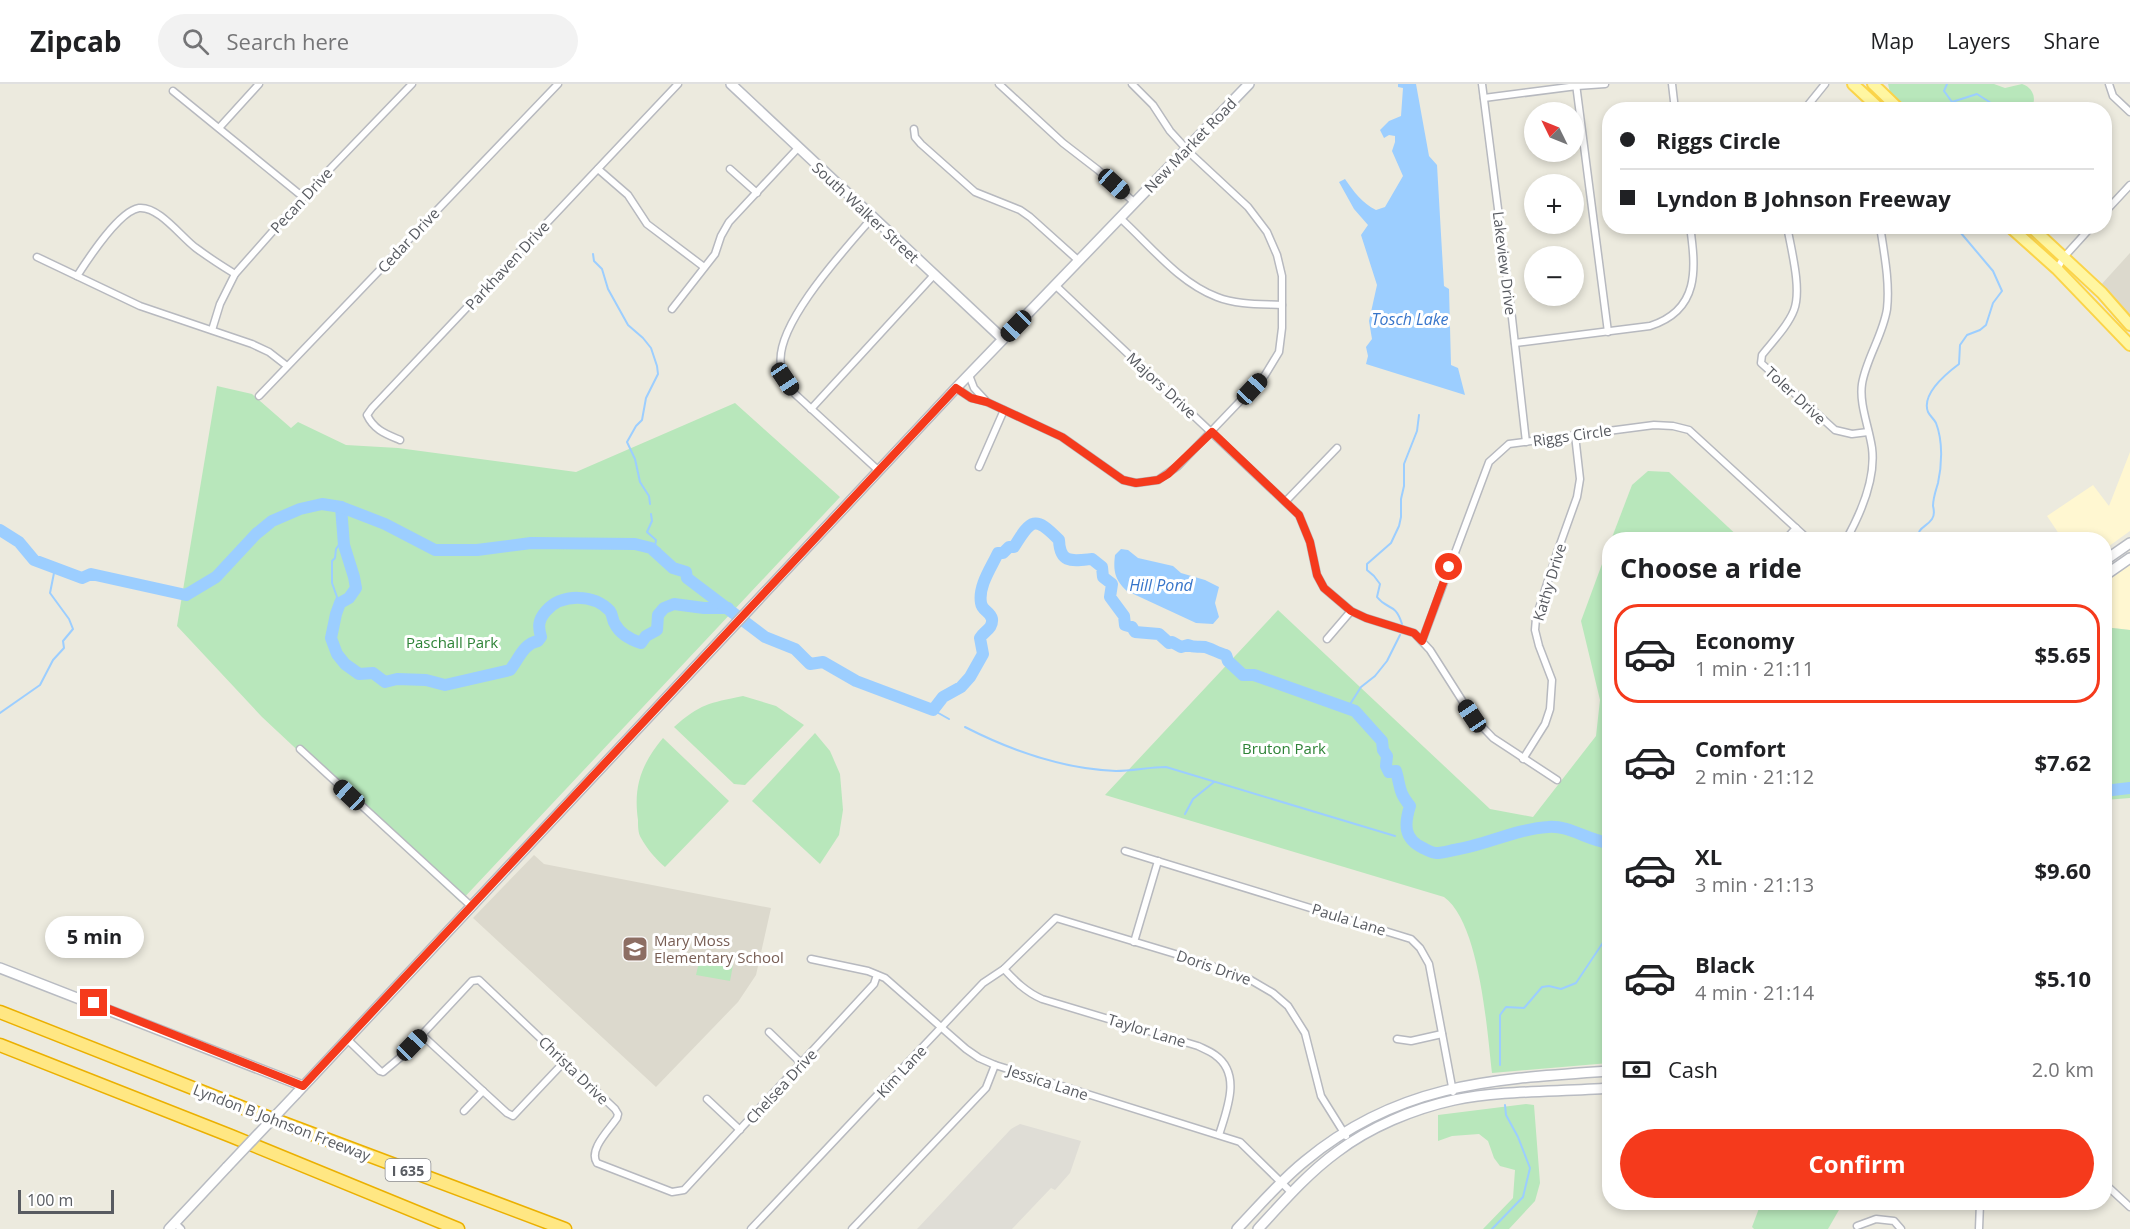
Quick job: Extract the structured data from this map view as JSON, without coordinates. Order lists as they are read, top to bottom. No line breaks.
{"streets":{"highway":["Lyndon B Johnson Freeway","I 635"],"street":["New Market Road","Pecan Drive","South Walker Street","Cedar Drive","Lakeview Drive","Parkhaven Drive","Majors Drive","Toler Drive","Riggs Circle","Kathy Drive","Paula Lane","Doris Drive","Taylor Lane","Christa Drive","Kim Lane","Jessica Lane","Chelsea Drive"]},"crossings":[["New Market Road","South Walker Street"],["New Market Road","Majors Drive"],["Lakeview Drive","Riggs Circle"],["Majors Drive","Riggs Circle"],["Majors Drive","Kathy Drive"],["Riggs Circle","Kathy Drive"],["Doris Drive","Kim Lane"],["Taylor Lane","Kim Lane"],["Taylor Lane","Jessica Lane"],["Christa Drive","Chelsea Drive"],["Kim Lane","Jessica Lane"],["Jessica Lane","Chelsea Drive"]],"water":["Tosch Lake","Hill Pond"],"parks":["Paschall Park","Bruton Park"],"places":{"school or university":["Mary Moss Elementary School"]},"scale_bar":"100 m","north":"top left","page":{"header":"Zipcab","search":"Search here","nav":["Map","Layers","Share"],"map_buttons":["+","−"],"banner":["Riggs Circle","Lyndon B Johnson Freeway"],"heading":"Choose a ride","list":[{"name":"Economy","note":"1 min · 21:11","value":"$5.65"},{"name":"Comfort","note":"2 min · 21:12","value":"$7.62"},{"name":"XL","note":"3 min · 21:13","value":"$9.60"},{"name":"Black","note":"4 min · 21:14","value":"$5.10"}],"bubble":"5 min","pay":["Cash","2.0 km"],"buttons":"Confirm","scale":"100 m"}}
